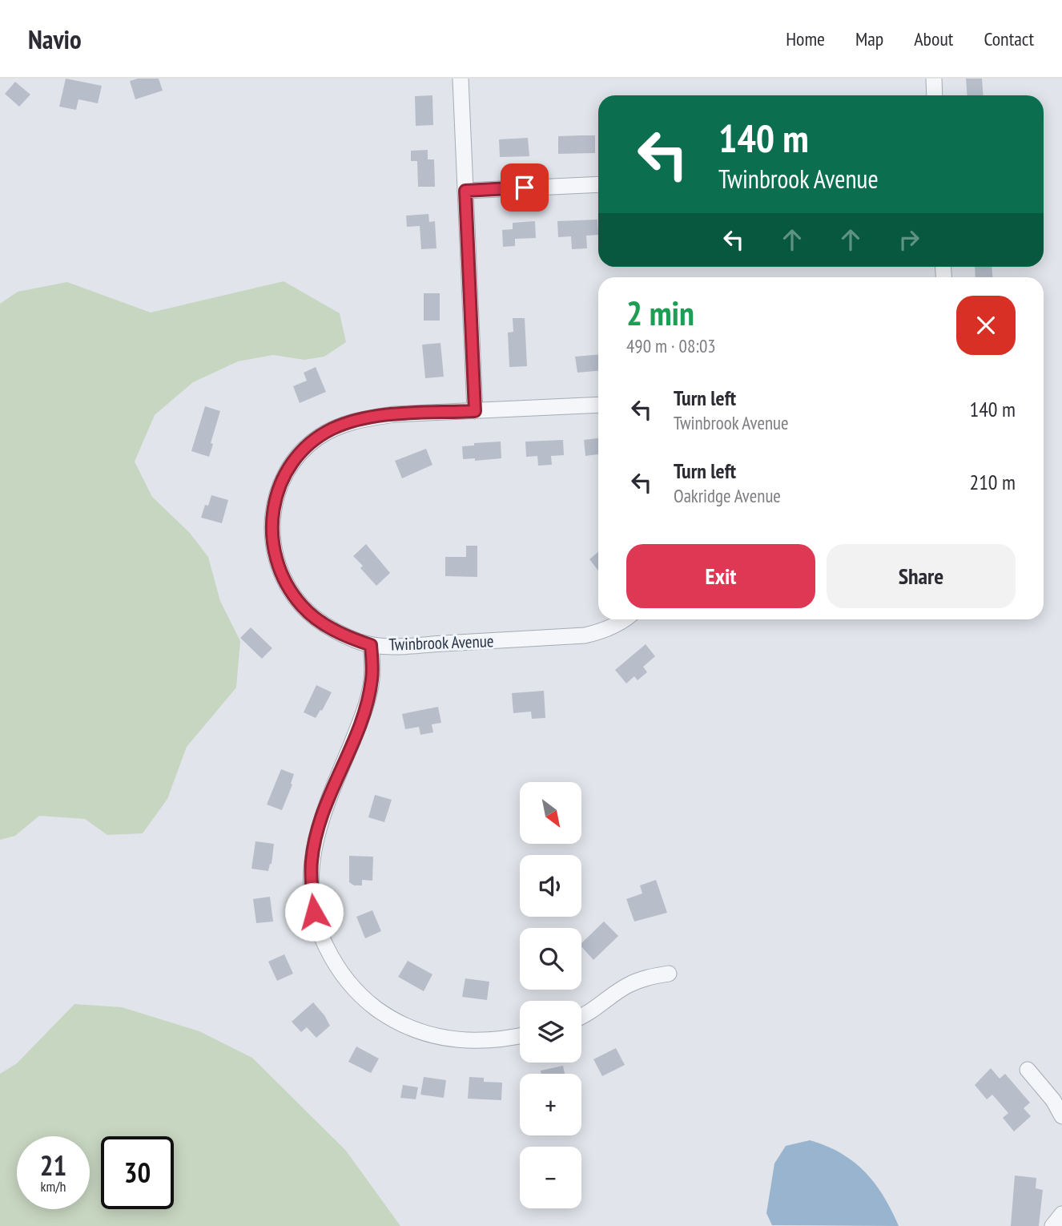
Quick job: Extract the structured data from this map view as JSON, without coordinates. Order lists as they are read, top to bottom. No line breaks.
{"streets":{"street":["Twinbrook Avenue"]},"north":"bottom right","page":{"header":"Navio","nav":["Home","Map","About","Contact"],"turn":["140 m","Twinbrook Avenue"],"heading":["2 min","490 m · 08:03"],"list":[{"name":"Turn left","note":"Twinbrook Avenue","value":"140 m"},{"name":"Turn left","note":"Oakridge Avenue","value":"210 m"}],"buttons":["Exit","Share"],"map_buttons":["+","−"],"speed":"21 km/h","limit":"30"}}
